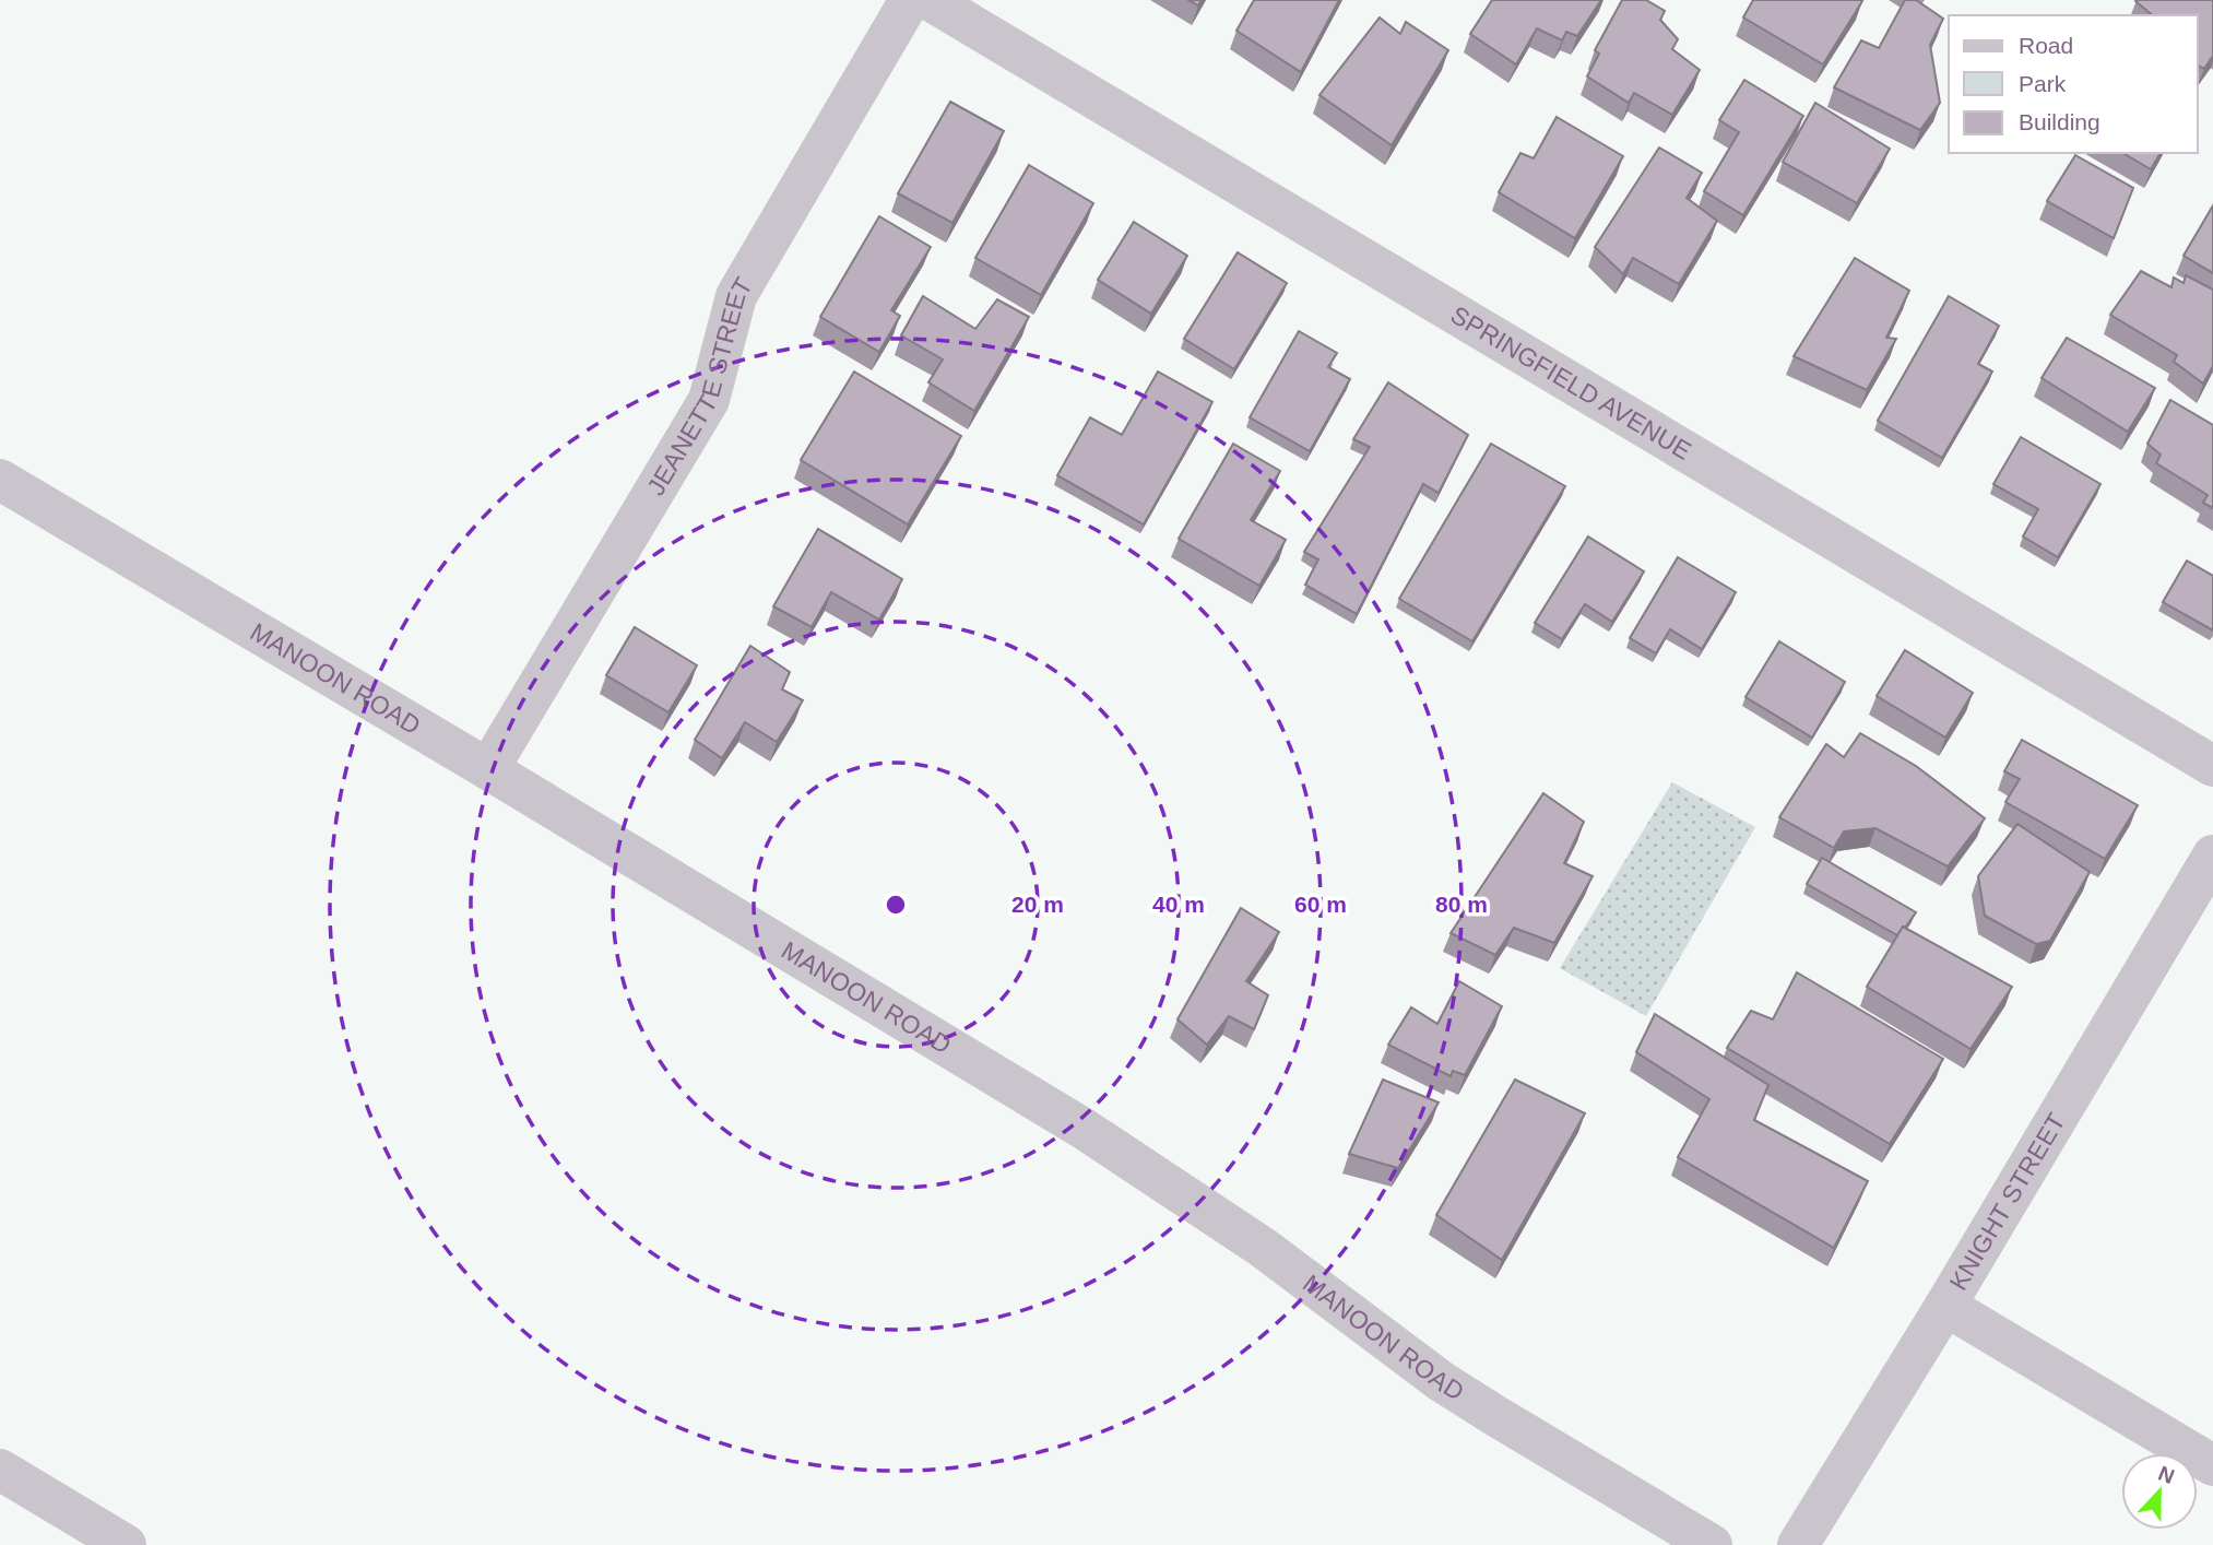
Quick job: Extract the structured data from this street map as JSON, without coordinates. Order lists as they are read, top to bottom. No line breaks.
{"streets":{"street":["SPRINGFIELD AVENUE","JEANETTE STREET","MANOON ROAD","KNIGHT STREET"]},"crossings":[["JEANETTE STREET","MANOON ROAD"]],"legend":["Road","Park","Building"],"north":"top","rings":["20 m","40 m","60 m","80 m"]}
